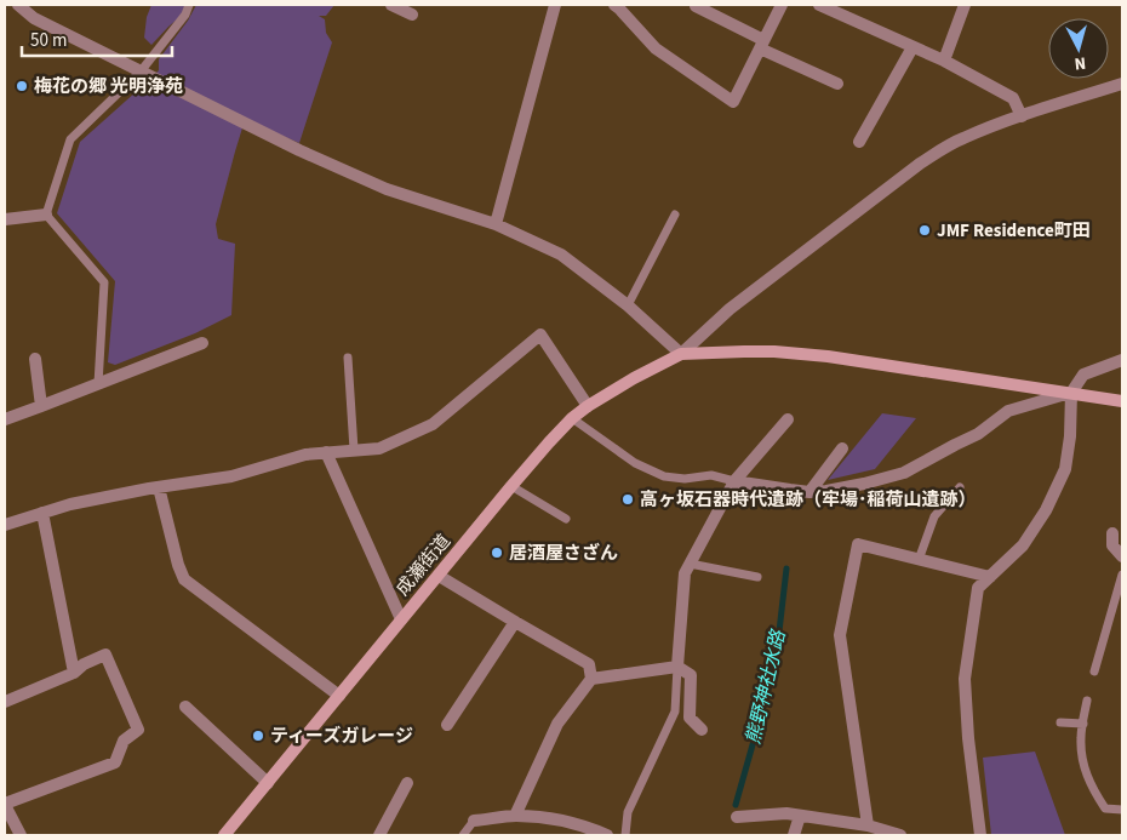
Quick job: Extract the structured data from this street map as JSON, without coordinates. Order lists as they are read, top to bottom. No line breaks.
{"streets":{"main road":["成瀬街道"]},"water":["熊野神社水路"],"places":["梅花の郷 光明浄苑","JMF Residence町田","高ヶ坂石器時代遺跡（牢場･稲荷山遺跡）","居酒屋さざん","ティーズガレージ"],"scale_bar":"50 m","north":"bottom"}
